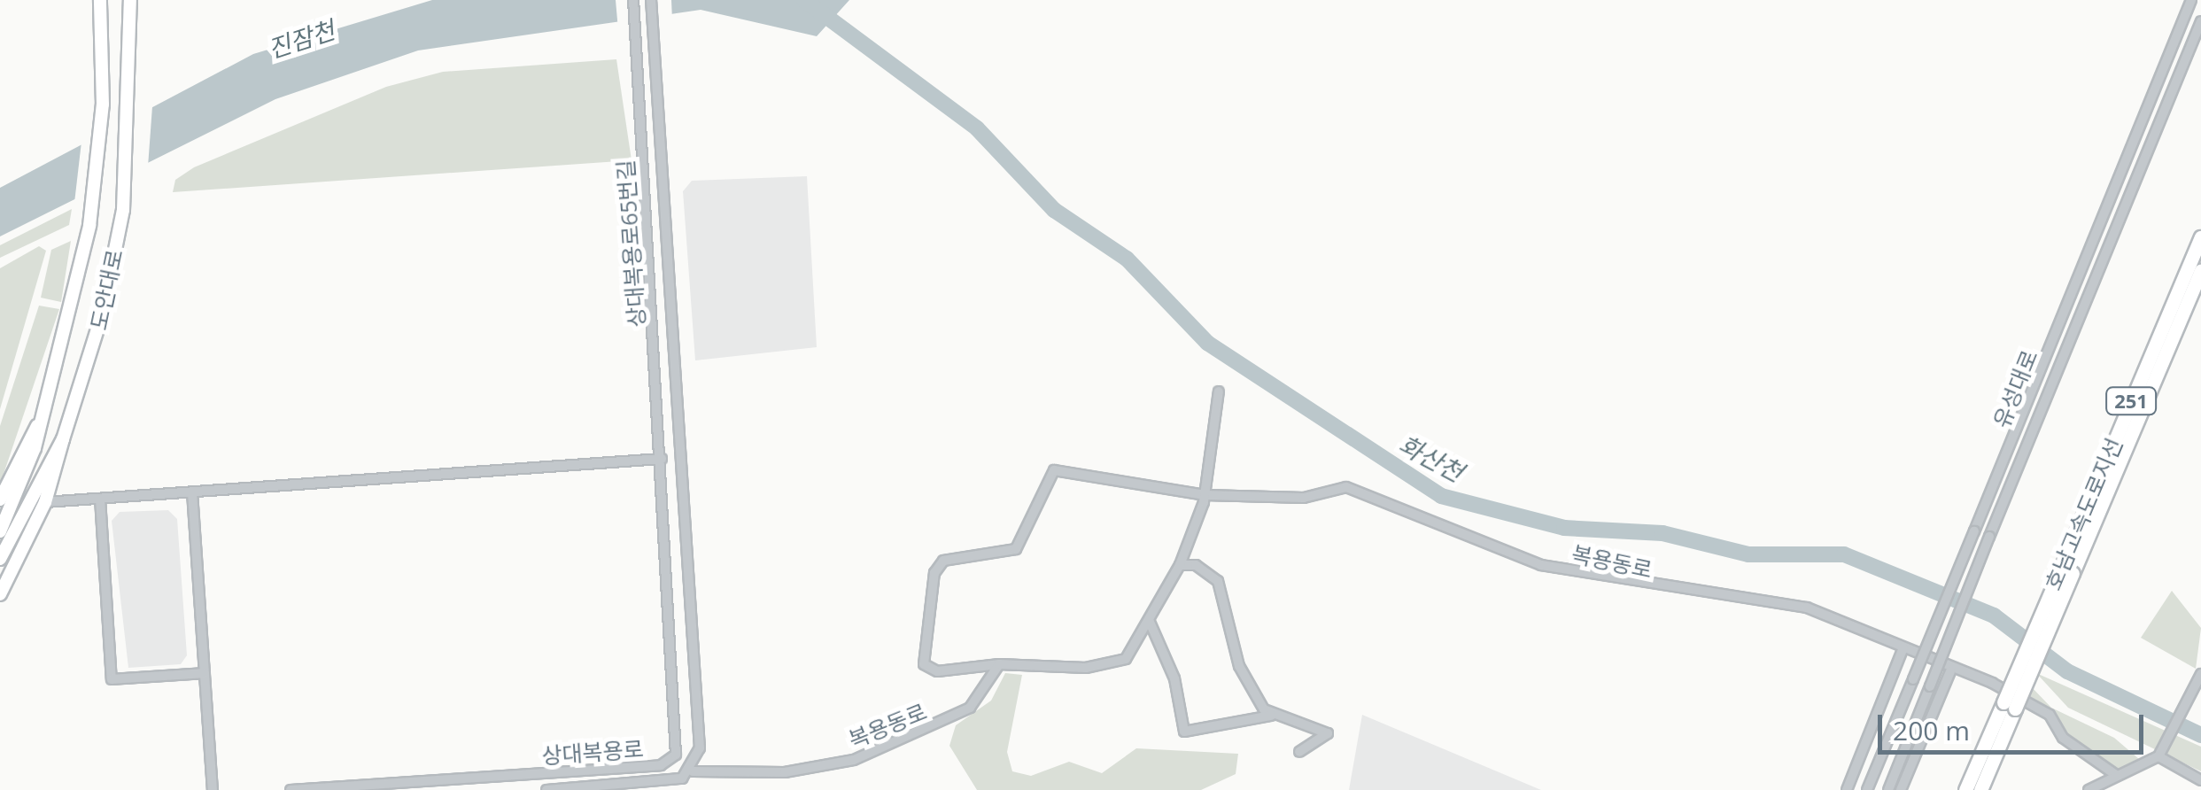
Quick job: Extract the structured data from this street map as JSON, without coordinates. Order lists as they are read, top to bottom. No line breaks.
{"streets":{"highway":["251","호남고속도로지선"],"main road":["도안대로"],"street":["상대복용로65번길","유성대로","복용동로","상대복용로"]},"crossings":[["상대복용로65번길","복용동로"],["상대복용로65번길","상대복용로"],["복용동로","상대복용로"]],"water":["진잠천","화산천"],"scale_bar":"200 m"}
